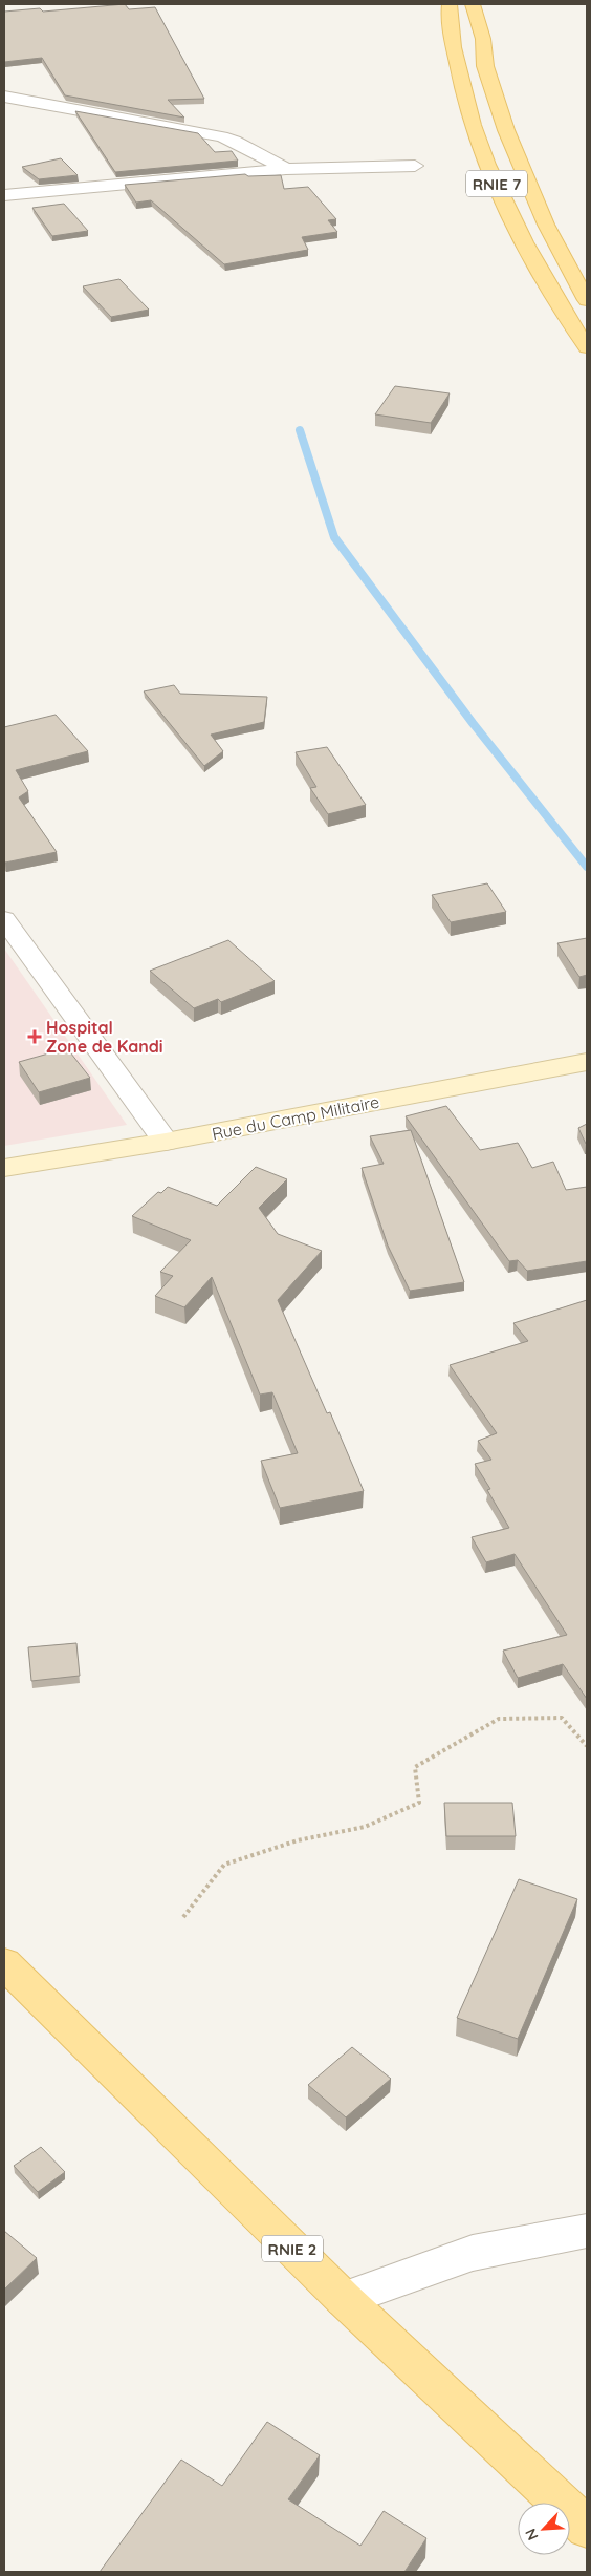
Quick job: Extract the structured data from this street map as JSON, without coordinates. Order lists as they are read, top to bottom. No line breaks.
{"streets":{"main road":["RNIE 7","RNIE 2"],"street":["Rue du Camp Militaire"]},"places":{"health":["Hospital Zone de Kandi"]},"north":"bottom left"}
